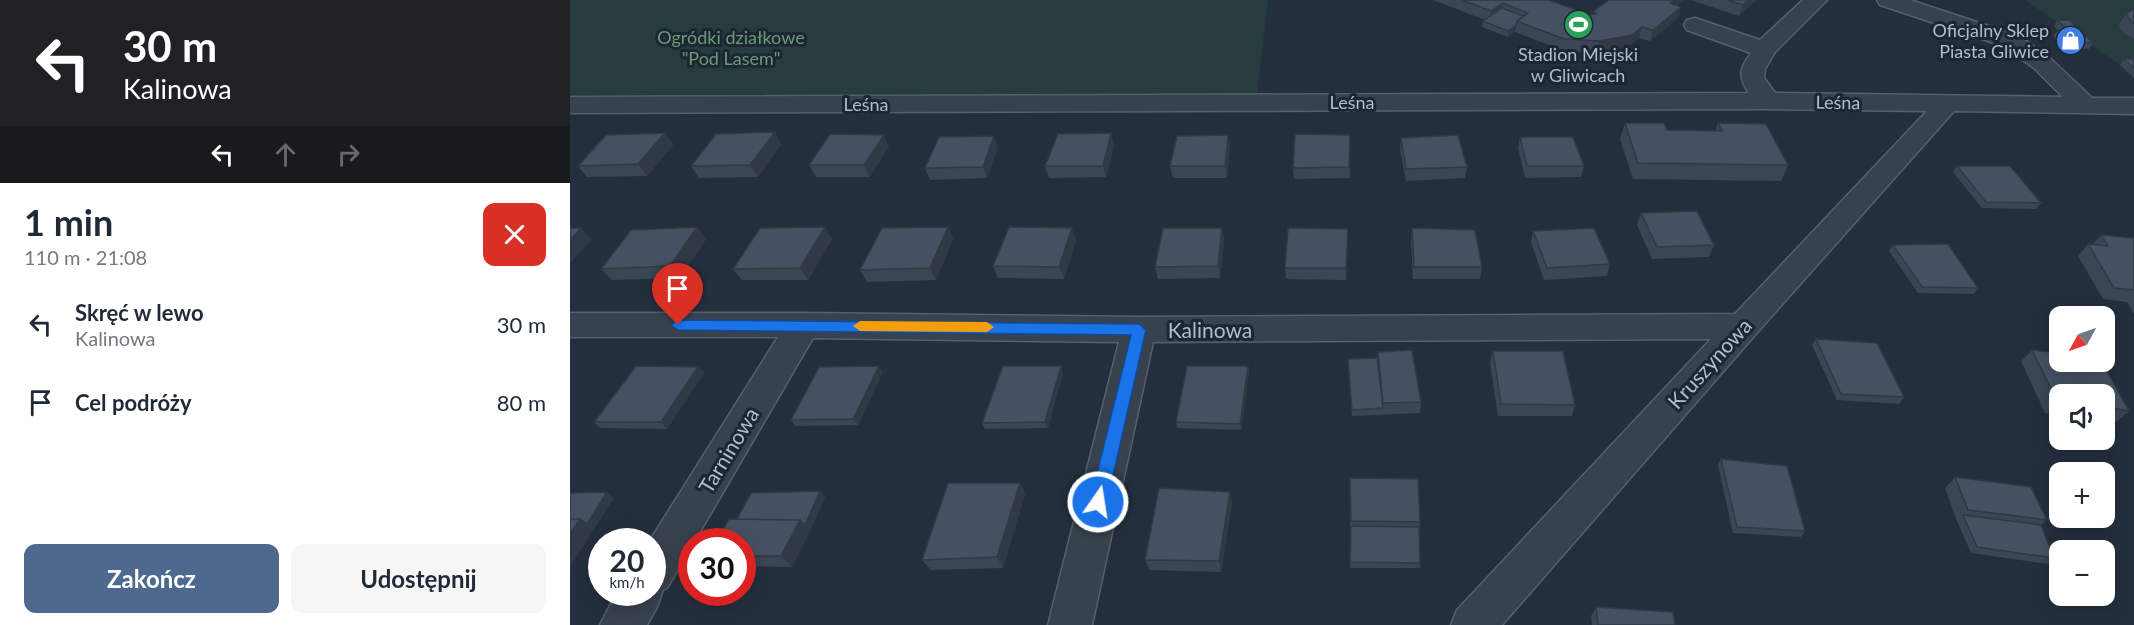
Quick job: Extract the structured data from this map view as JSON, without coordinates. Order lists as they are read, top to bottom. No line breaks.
{"streets":{"street":["Leśna","Kalinowa","Kruszynowa","Tarninowa"]},"crossings":[["Leśna","Kruszynowa"],["Kalinowa","Kruszynowa"],["Kalinowa","Tarninowa"]],"parks":["Ogródki działkowe \"Pod Lasem\""],"places":{"sports":["Stadion Miejski w Gliwicach"],"shop":["Oficjalny Sklep Piasta Gliwice"]},"north":"bottom left","page":{"turn":["30 m","Kalinowa"],"heading":["1 min","110 m · 21:08"],"list":[{"name":"Skręć w lewo","note":"Kalinowa","value":"30 m"},{"name":"Cel podróży","value":"80 m"}],"map_buttons":["+","−"],"speed":"20 km/h","limit":"30","buttons":["Zakończ","Udostępnij"]}}
